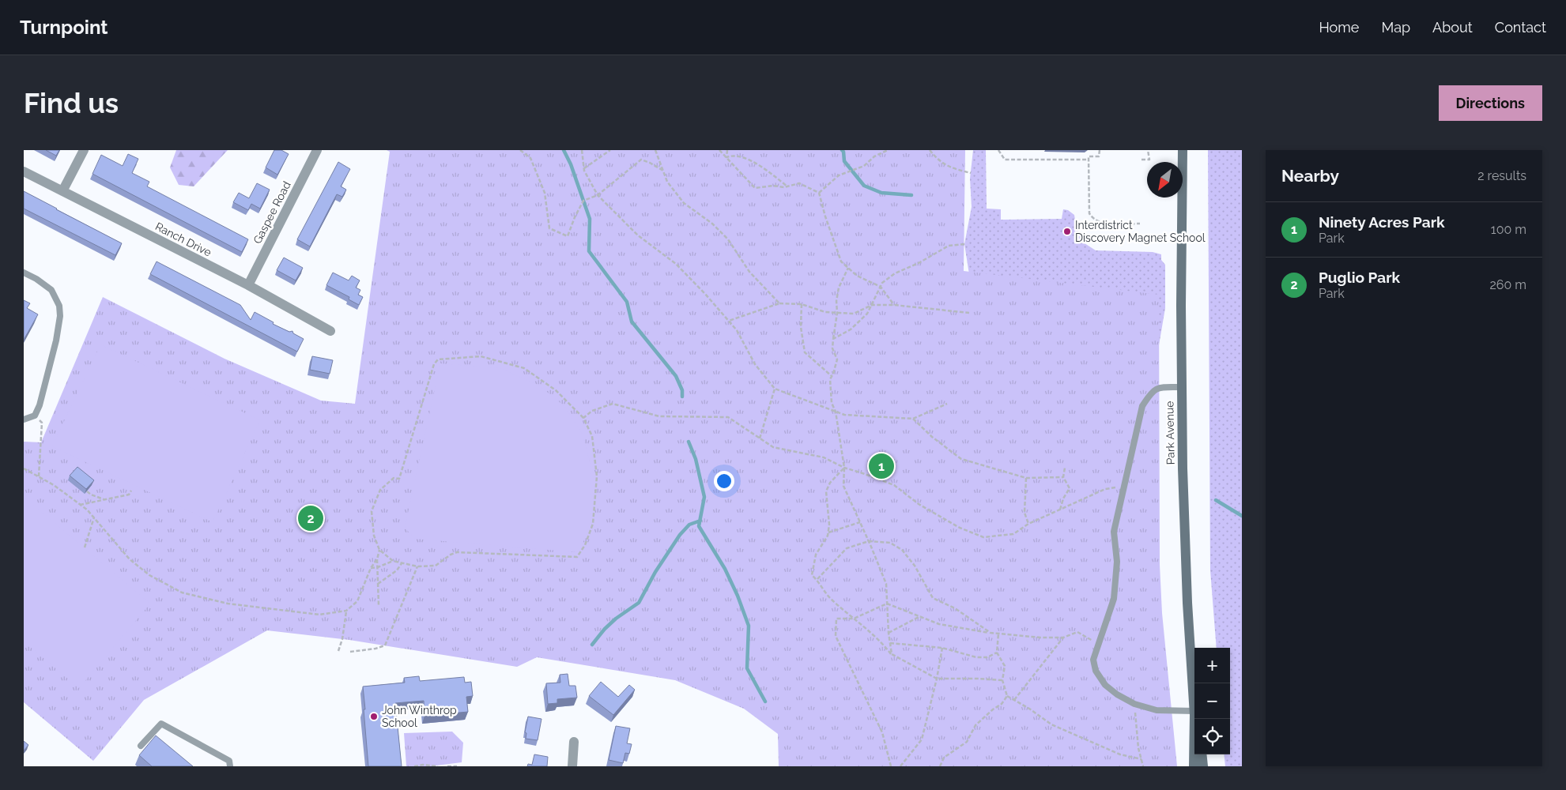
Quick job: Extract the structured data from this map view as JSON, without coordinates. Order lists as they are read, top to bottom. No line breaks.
{"streets":{"main road":["Park Avenue"],"street":["Gaspee Road","Ranch Drive"]},"crossings":[["Gaspee Road","Ranch Drive"]],"places":["Interdistrict Discovery Magnet School","John Winthrop School"],"north":"bottom left","page":{"header":"Turnpoint","nav":["Home","Map","About","Contact"],"buttons":"Directions","title":"Find us","heading":["Nearby","2 results"],"list":[{"mark":"1","name":"Ninety Acres Park","note":"Park","value":"100 m"},{"mark":"2","name":"Puglio Park","note":"Park","value":"260 m"}],"pins":["1","2"],"map_buttons":["+","−"]}}
